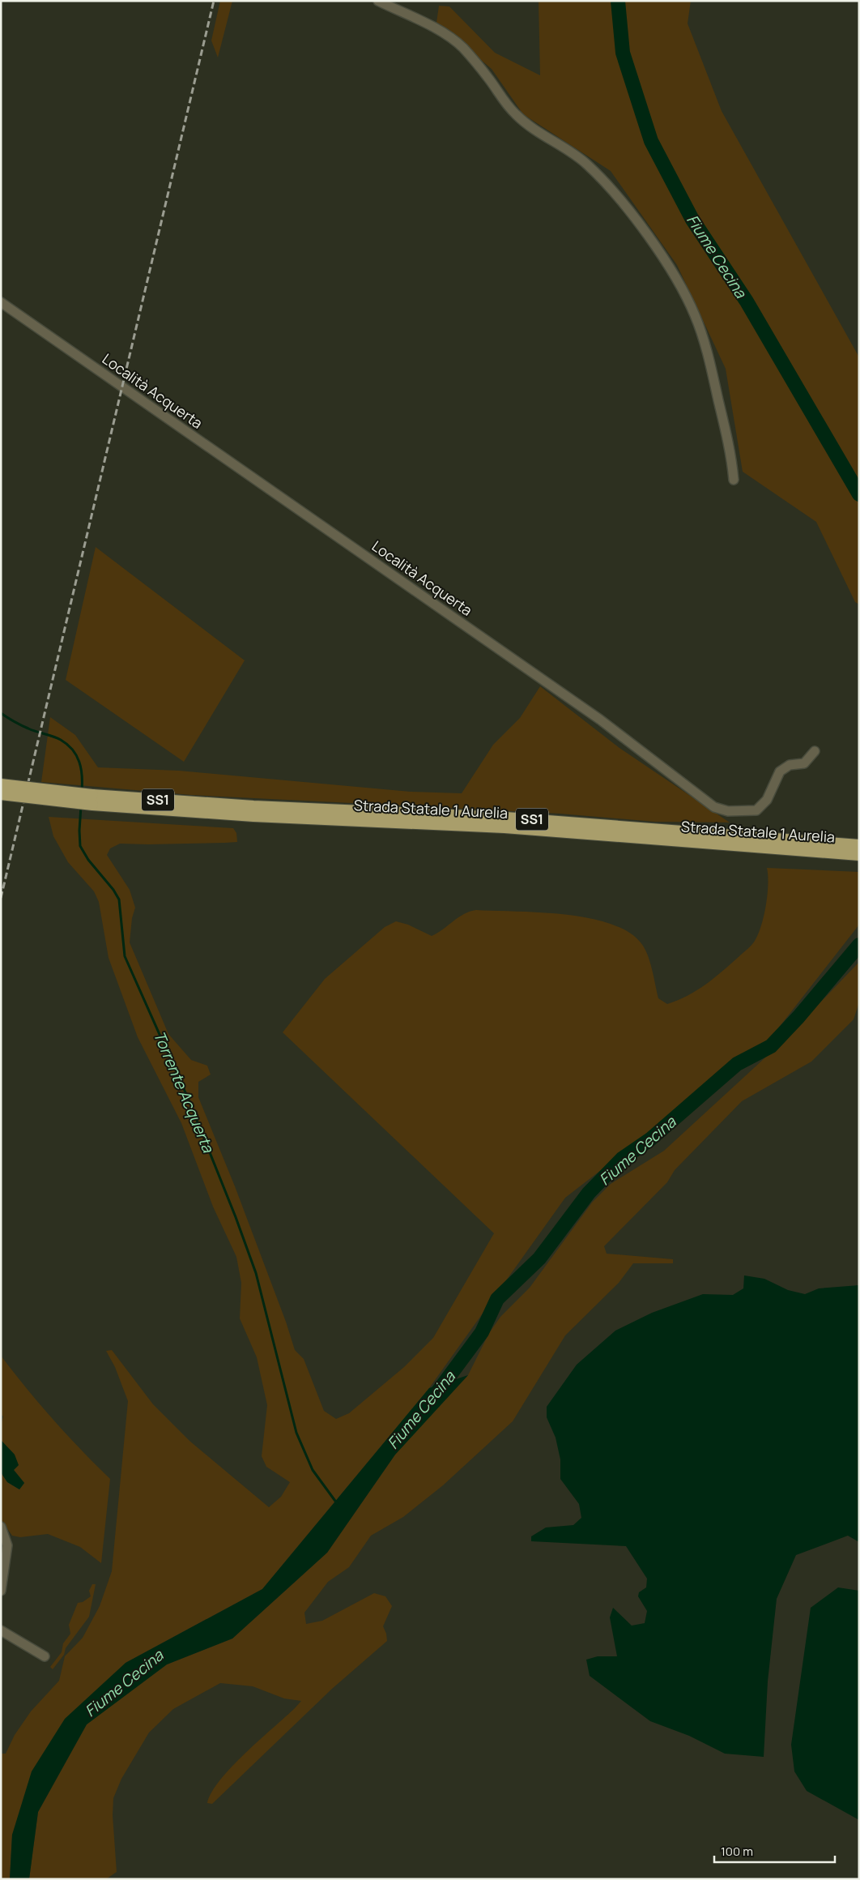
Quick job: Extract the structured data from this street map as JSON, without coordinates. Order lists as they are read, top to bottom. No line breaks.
{"streets":{"highway":["SS1","Strada Statale 1 Aurelia"],"street":["Località Acquerta"]},"water":["Fiume Cecina","Torrente Acquerta"],"scale_bar":"100 m"}
